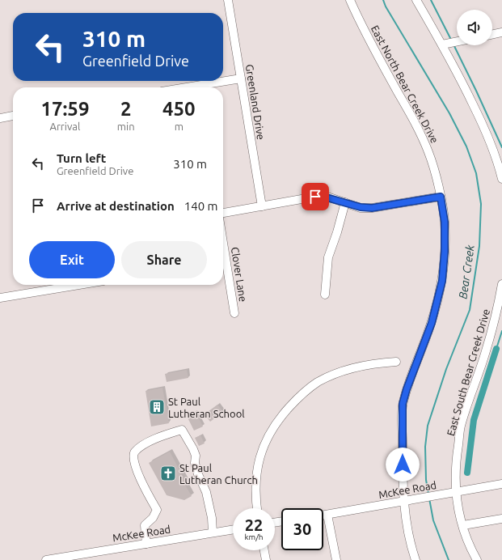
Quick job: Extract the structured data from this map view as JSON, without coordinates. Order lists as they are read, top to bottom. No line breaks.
{"streets":{"street":["East North Bear Creek Drive","Greenland Drive","Clover Lane","East South Bear Creek Drive","McKee Road"]},"crossings":[["East North Bear Creek Drive","McKee Road"],["East South Bear Creek Drive","McKee Road"]],"water":["Bear Creek"],"places":{"building":["St Paul Lutheran School"],"church":["St Paul Lutheran Church"]},"page":{"turn":["310 m","Greenfield Drive"],"eta":["17:59","Arrival","2","min","450","m"],"list":[{"name":"Turn left","note":"Greenfield Drive","value":"310 m"},{"name":"Arrive at destination","value":"140 m"}],"buttons":["Exit","Share"],"speed":"22 km/h","limit":"30"}}
